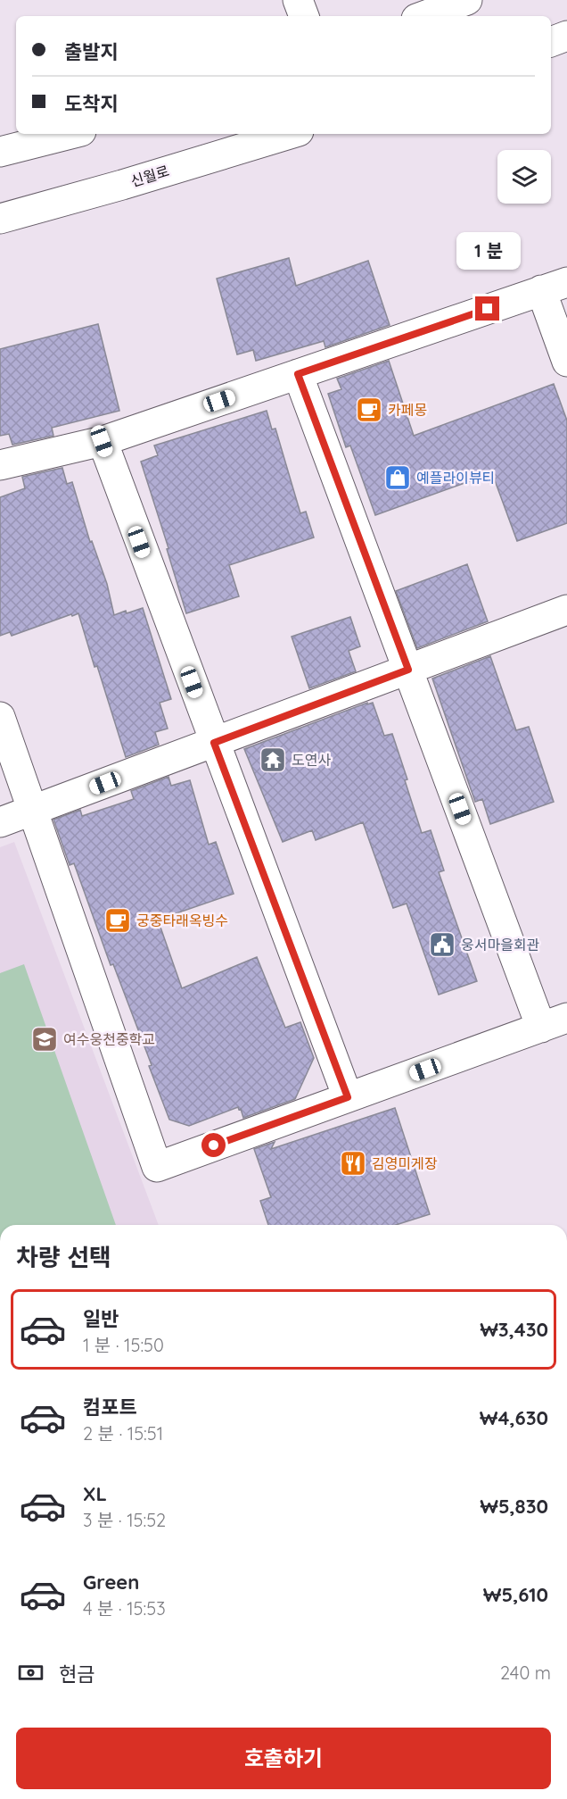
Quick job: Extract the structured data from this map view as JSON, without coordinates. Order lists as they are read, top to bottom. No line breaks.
{"streets":{"street":["신월로"]},"places":{"cafe":["카페몽","궁중타래옥빙수"],"shop":["예플라이뷰티"],"temple":["도연사"],"public building":["웅서마을회관"],"school or university":["여수웅천중학교"],"restaurant":["김영미게장"]},"page":{"banner":["출발지","도착지"],"bubble":"1 분","heading":"차량 선택","list":[{"name":"일반","note":"1 분 · 15:50","value":"₩3,430"},{"name":"컴포트","note":"2 분 · 15:51","value":"₩4,630"},{"name":"XL","note":"3 분 · 15:52","value":"₩5,830"},{"name":"Green","note":"4 분 · 15:53","value":"₩5,610"}],"pay":["현금","240 m"],"buttons":"호출하기"}}
